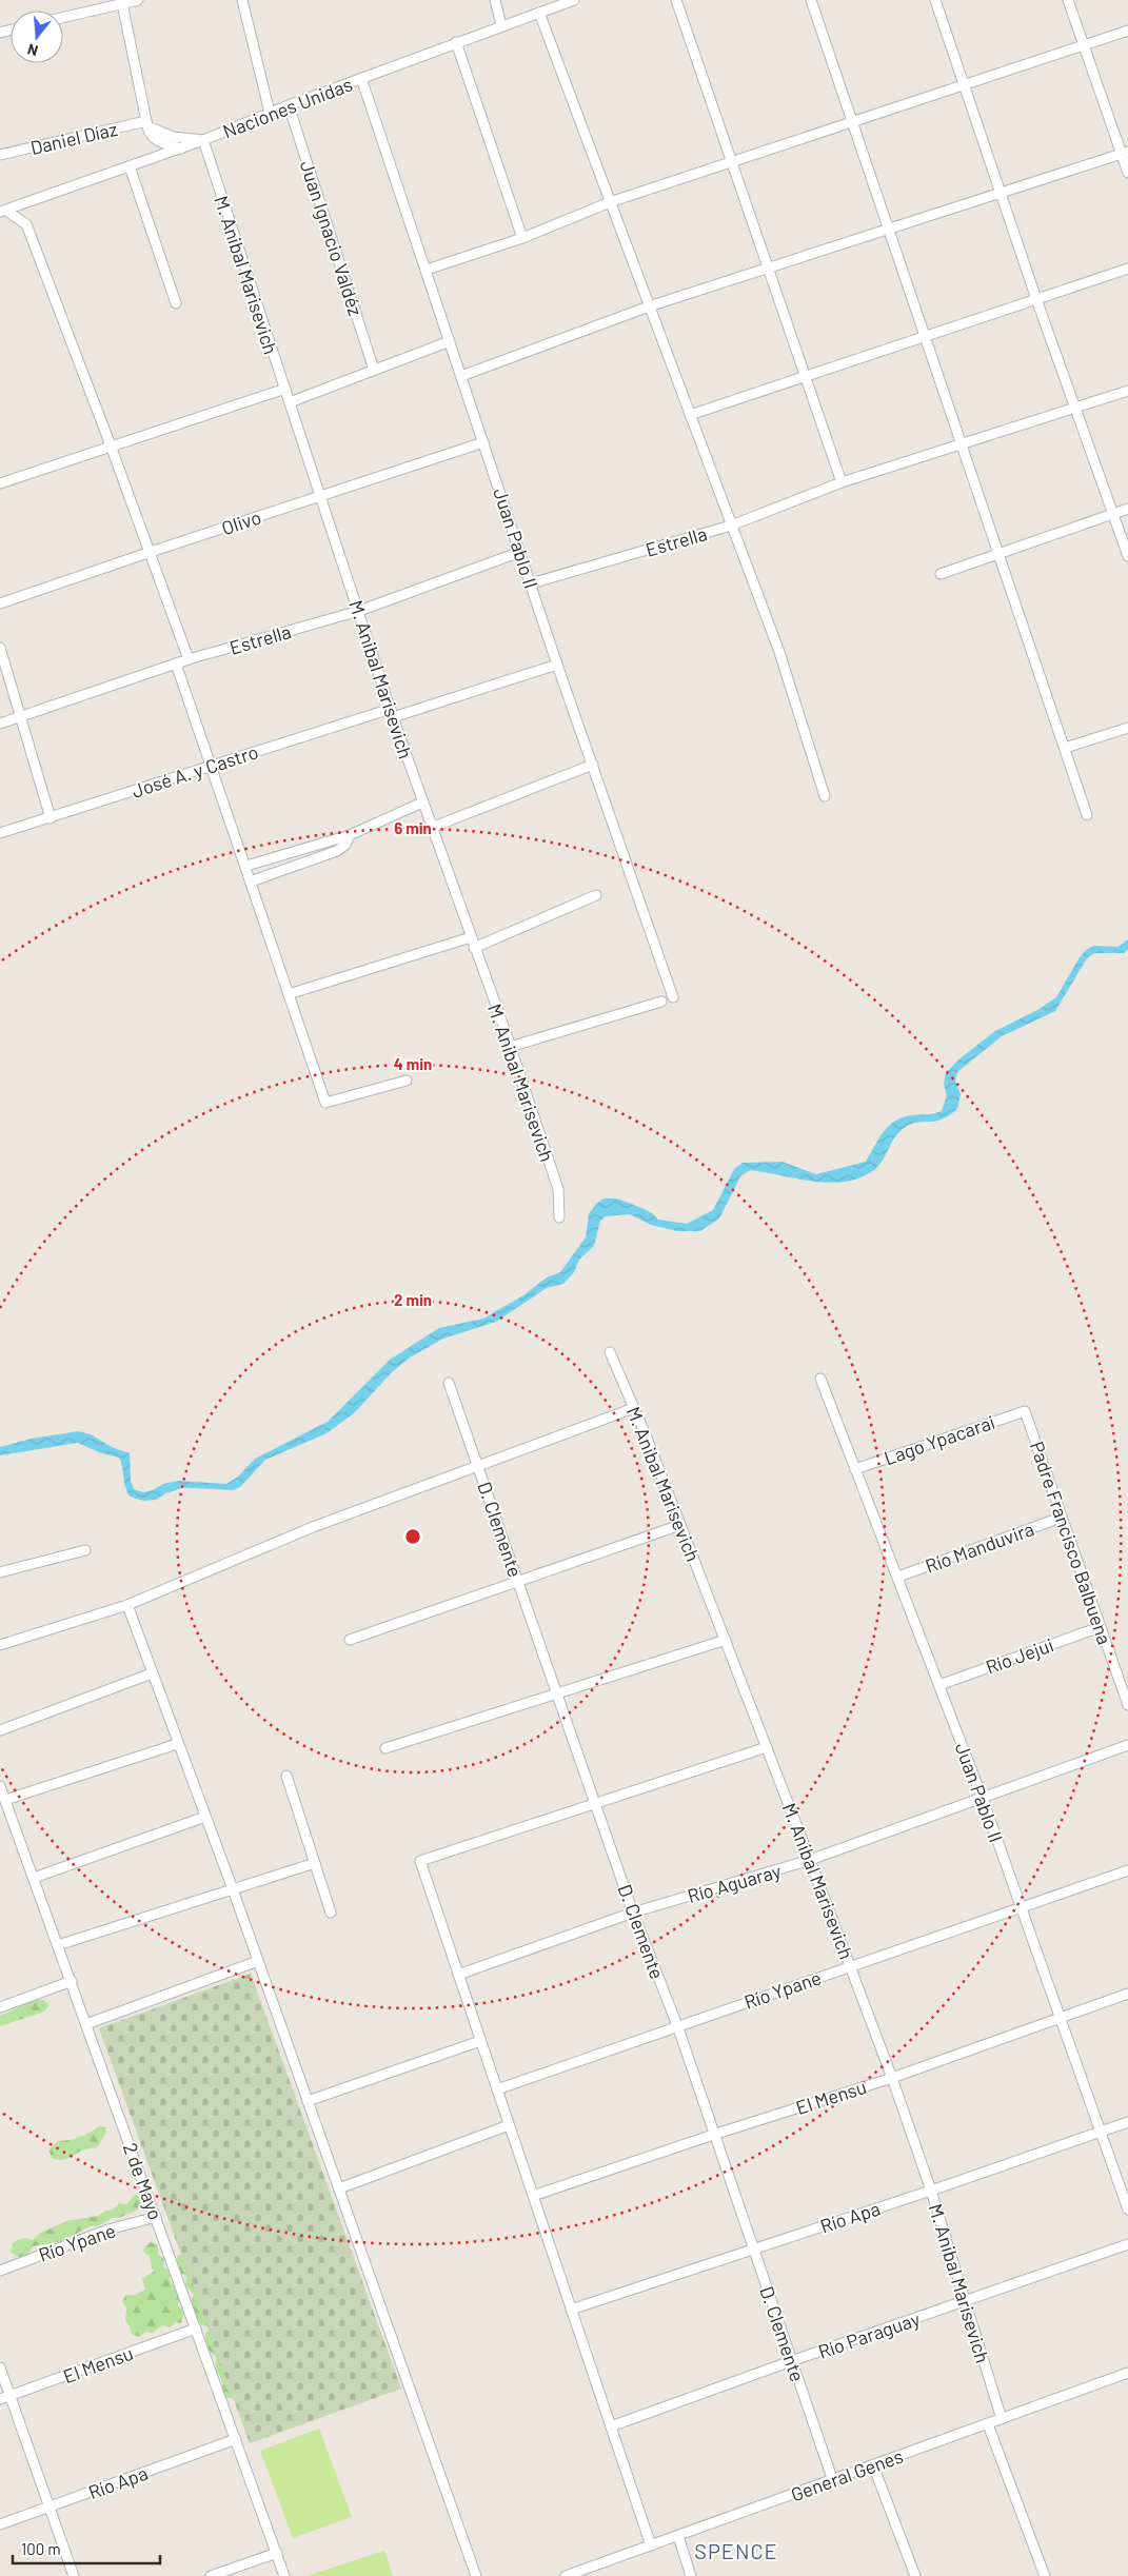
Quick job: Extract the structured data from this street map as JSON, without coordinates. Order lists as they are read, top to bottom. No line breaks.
{"streets":{"street":["Naciones Unidas","Daniel Díaz","Juan Ignacio Valdéz","M. Anibal Marisevich","Olivo","Juan Pablo II","Estrella","José A. y Castro","Lago Ypacarai","D. Clemente","Padre Francisco Balbuena","Río Manduvira","Río Jejui","Río Aguaray","Río Ypane","El Mensu","2 de Mayo","Río Apa","Río Paraguay","General Genes"]},"crossings":[["Naciones Unidas","Juan Ignacio Valdéz"],["Naciones Unidas","M. Anibal Marisevich"],["Naciones Unidas","Juan Pablo II"],["M. Anibal Marisevich","Olivo"],["M. Anibal Marisevich","Estrella"],["M. Anibal Marisevich","José A. y Castro"],["M. Anibal Marisevich","Río Aguaray"],["M. Anibal Marisevich","Río Ypane"],["M. Anibal Marisevich","El Mensu"],["M. Anibal Marisevich","Río Apa"],["M. Anibal Marisevich","Río Paraguay"],["M. Anibal Marisevich","General Genes"],["Olivo","Juan Pablo II"],["Juan Pablo II","Estrella"],["Juan Pablo II","José A. y Castro"],["Juan Pablo II","Lago Ypacarai"],["Juan Pablo II","Río Manduvira"],["Juan Pablo II","Río Jejui"],["Juan Pablo II","Río Aguaray"],["Juan Pablo II","Río Ypane"],["Juan Pablo II","El Mensu"],["Juan Pablo II","Río Apa"],["Lago Ypacarai","Padre Francisco Balbuena"],["D. Clemente","Río Aguaray"],["D. Clemente","Río Ypane"],["D. Clemente","El Mensu"],["D. Clemente","Río Apa"],["D. Clemente","Río Paraguay"],["D. Clemente","General Genes"],["Padre Francisco Balbuena","Río Manduvira"],["Padre Francisco Balbuena","Río Jejui"],["Río Ypane","2 de Mayo"],["El Mensu","2 de Mayo"],["2 de Mayo","Río Apa"]],"districts":["SPENCE"],"scale_bar":"100 m","north":"bottom","rings":["6 min","4 min","2 min"]}
